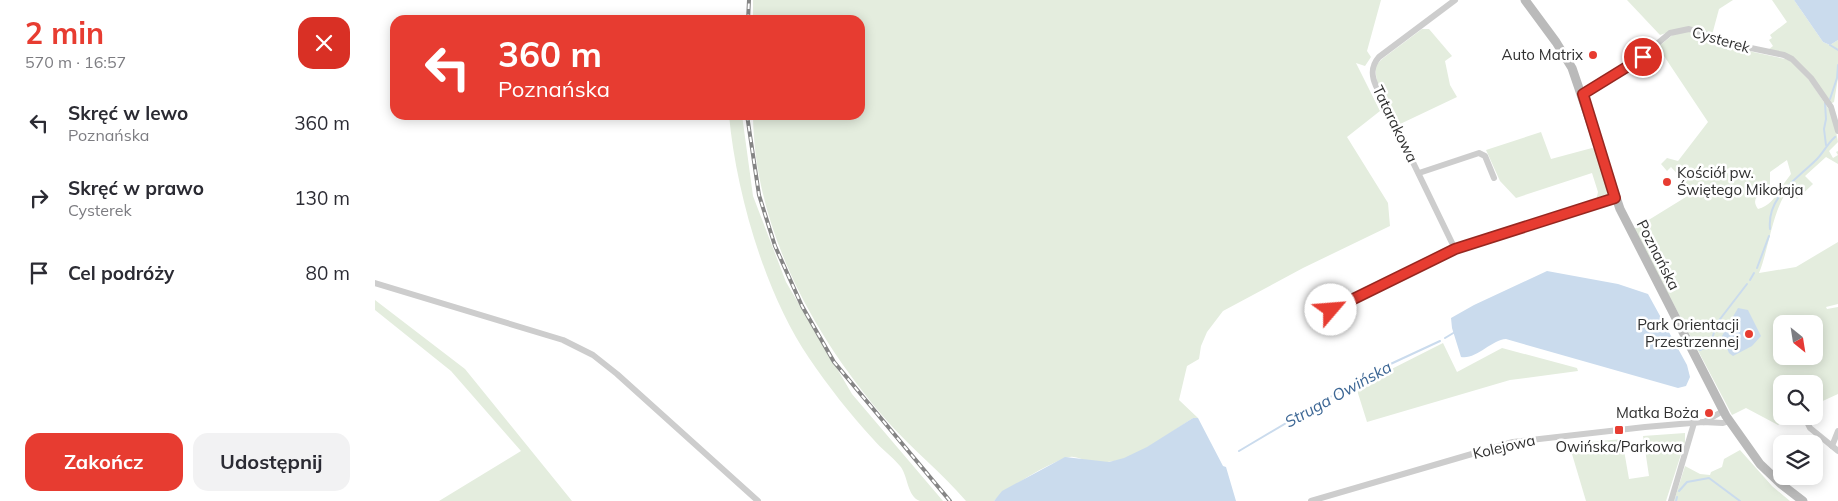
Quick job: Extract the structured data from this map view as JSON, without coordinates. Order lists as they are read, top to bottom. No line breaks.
{"streets":{"main road":["Poznańska"],"street":["Cysterek","Tatarakowa","Kolejowa"]},"crossings":[["Cysterek","Poznańska"],["Poznańska","Kolejowa"]],"water":["Struga Owińska"],"places":{"other":["Auto Matrix","Kościół pw. Świętego Mikołaja","Park Orientacji Przestrzennej","Matka Boża"],"transit":["Owińska/Parkowa"]},"north":"bottom right","page":{"heading":["2 min","570 m · 16:57"],"turn":["360 m","Poznańska"],"list":[{"name":"Skręć w lewo","note":"Poznańska","value":"360 m"},{"name":"Skręć w prawo","note":"Cysterek","value":"130 m"},{"name":"Cel podróży","value":"80 m"}],"buttons":["Zakończ","Udostępnij"]}}
